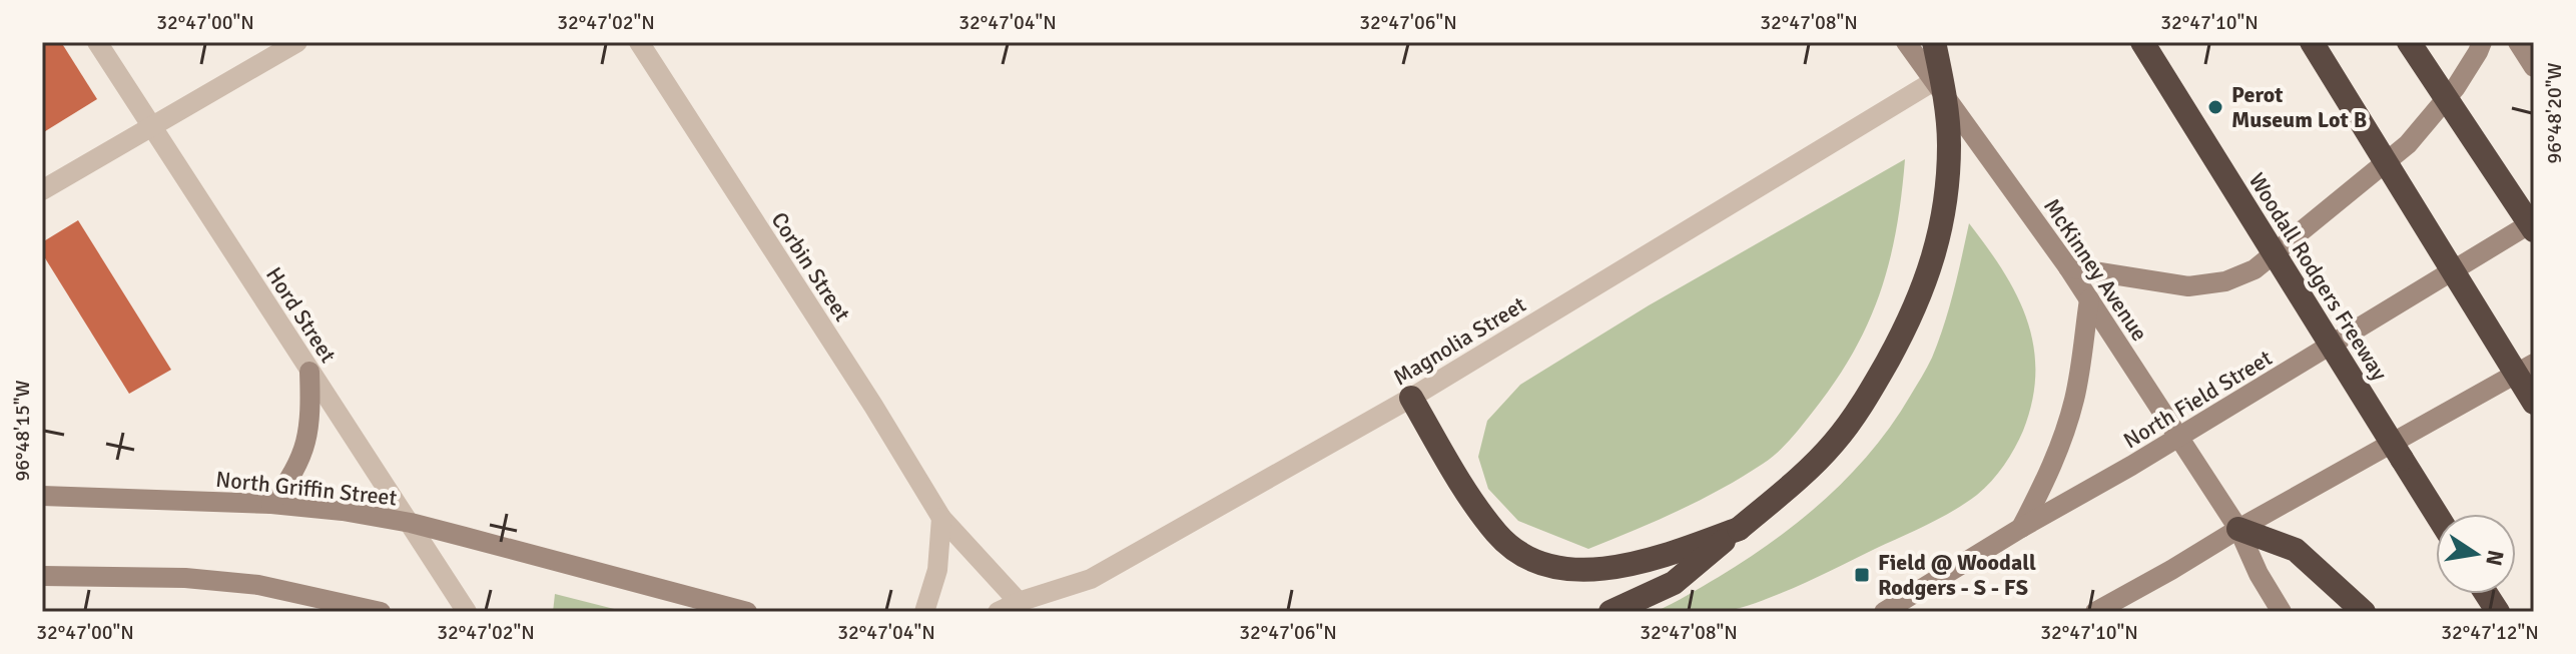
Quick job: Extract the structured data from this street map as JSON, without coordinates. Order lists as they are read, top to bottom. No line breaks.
{"streets":{"highway":["Woodall Rodgers Freeway"],"main road":["McKinney Avenue","North Field Street","North Griffin Street"],"street":["Corbin Street","Hord Street","Magnolia Street"]},"crossings":[["Corbin Street","Magnolia Street"],["McKinney Avenue","Magnolia Street"],["McKinney Avenue","North Field Street"],["Hord Street","North Griffin Street"]],"places":{"other":["Perot Museum Lot B"],"transit":["Field @ Woodall Rodgers - S - FS"]},"north":"right","coordinates":["32°47'00\"N","32°47'02\"N","32°47'04\"N","32°47'06\"N","32°47'08\"N","32°47'10\"N","96°48'20\"W","96°48'15\"W","32°47'12\"N"]}
